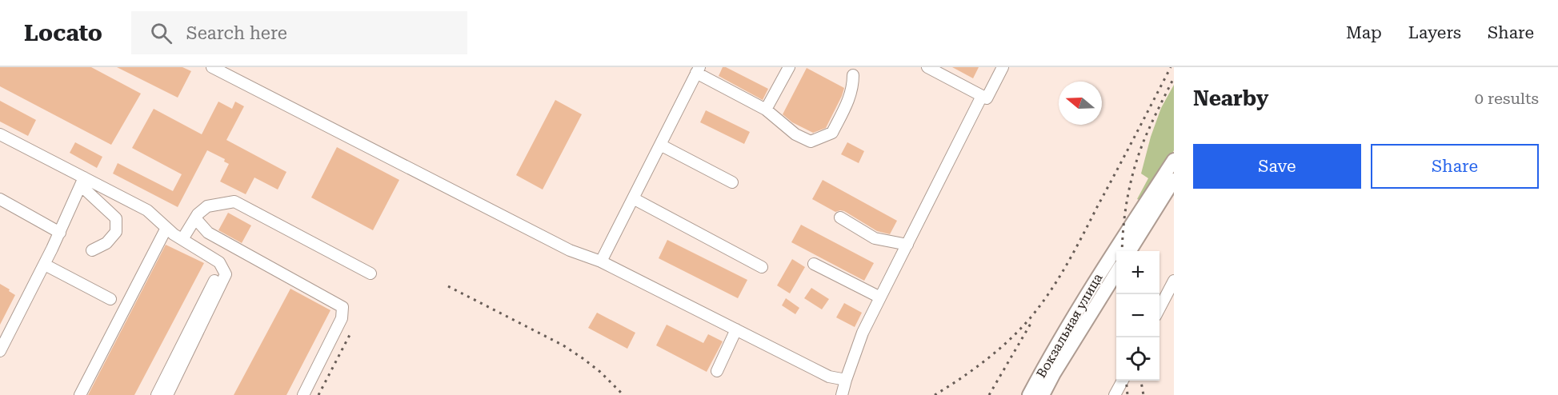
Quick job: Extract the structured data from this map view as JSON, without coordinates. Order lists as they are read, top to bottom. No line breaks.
{"streets":{"main road":["Вокзальная улица"]},"north":"left","page":{"header":"Locato","search":"Search here","nav":["Map","Layers","Share"],"heading":["Nearby","0 results"],"buttons":["Save","Share"],"map_buttons":["+","−"]}}
